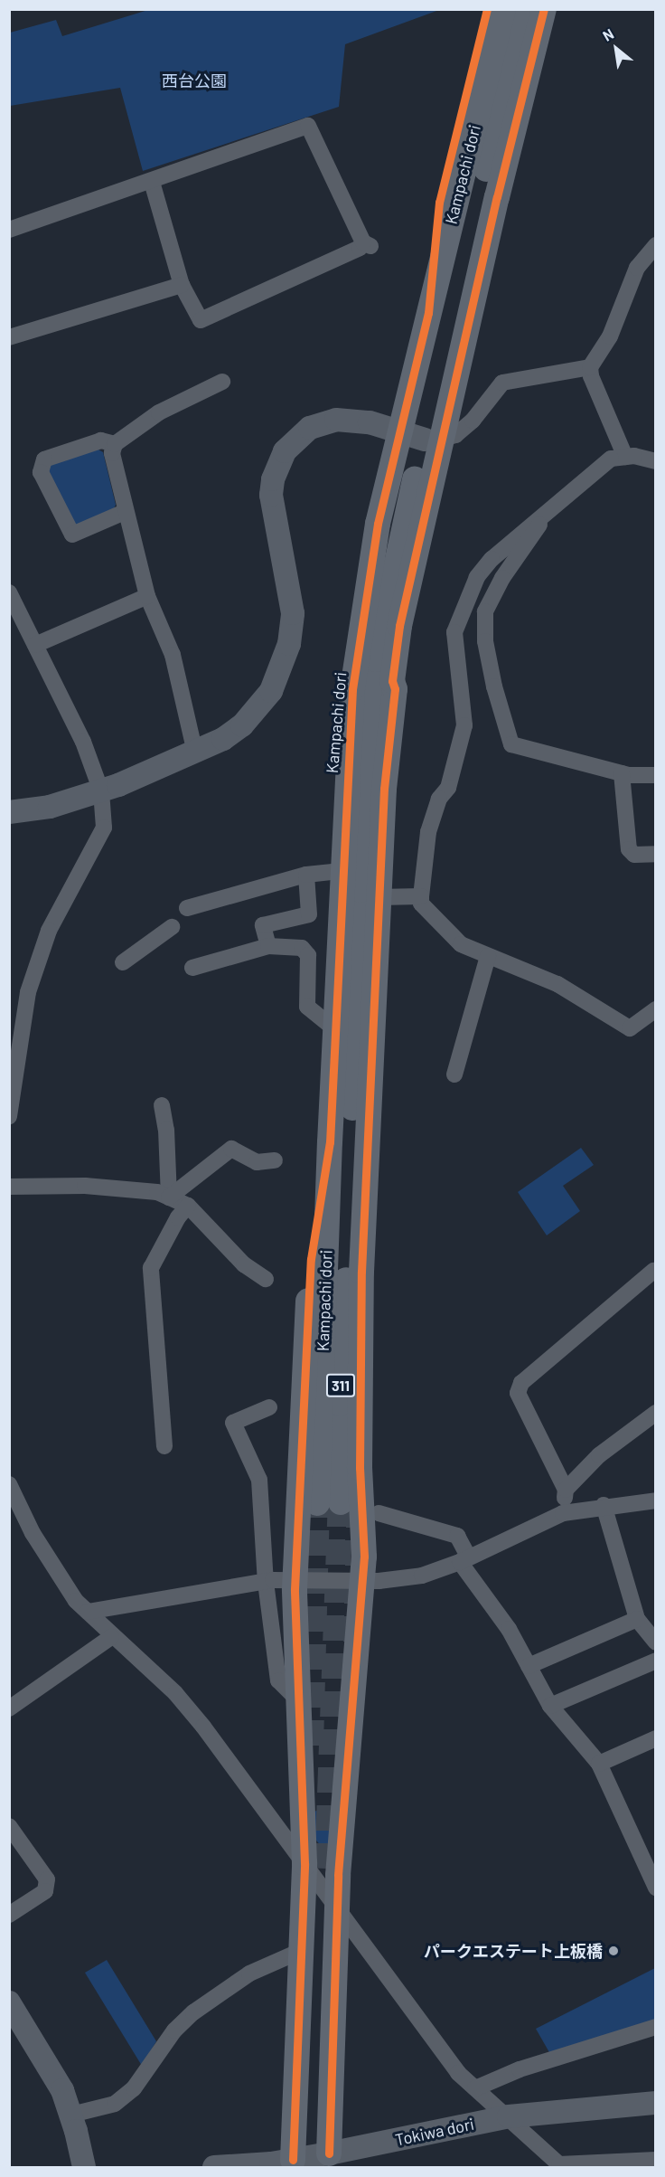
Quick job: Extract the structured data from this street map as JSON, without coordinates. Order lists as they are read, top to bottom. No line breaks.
{"streets":{"main road":["Kampachi dori","311"],"street":["Tokiwa dori"]},"parks":["西台公園"],"places":["パークエステート上板橋"],"north":"top left"}
